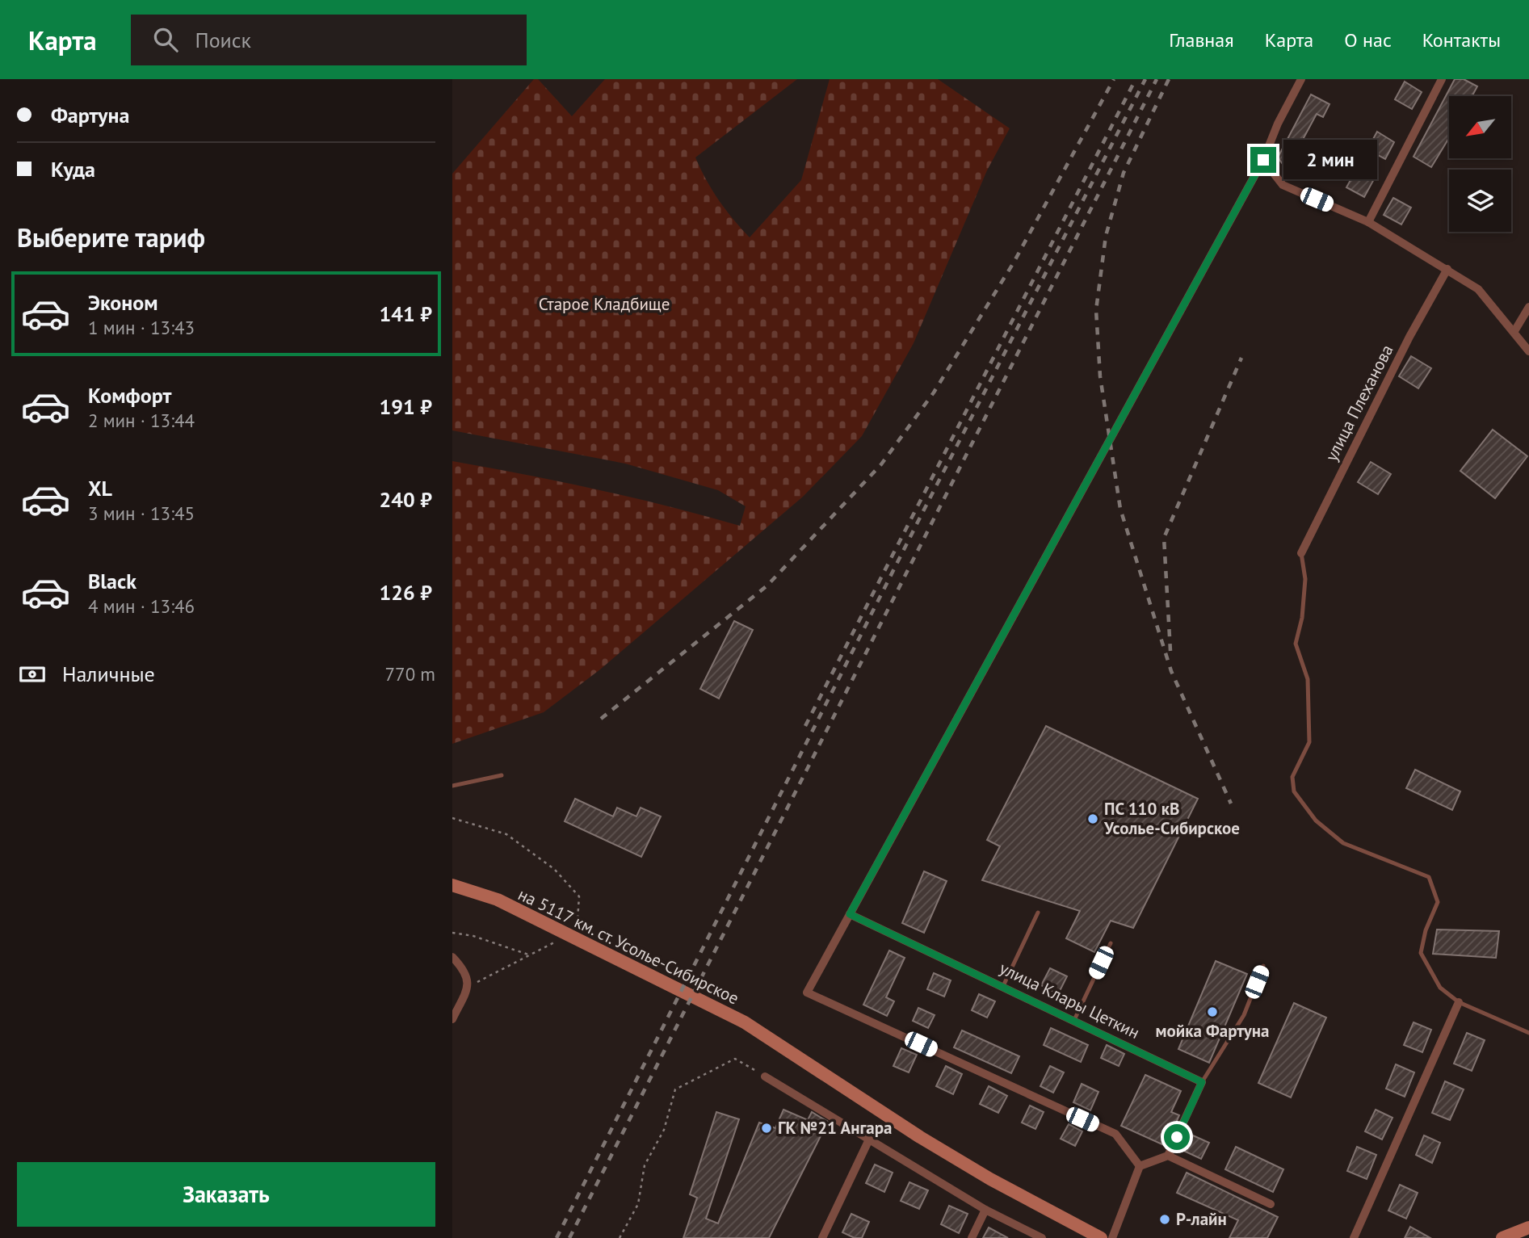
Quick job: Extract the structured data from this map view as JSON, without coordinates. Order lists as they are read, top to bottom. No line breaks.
{"streets":{"street":["улица Плеханова","на 5117 км. ст. Усолье-Сибирское","улица Клары Цеткин"]},"parks":["Старое Кладбище"],"places":["ПС 110 кВ Усолье-Сибирское","мойка Фартуна","ГК №21 Ангара","Р-лайн"],"north":"bottom left","page":{"header":"Карта","search":"Поиск","nav":["Главная","Карта","О нас","Контакты"],"banner":["Фартуна","Куда"],"bubble":"2 мин","heading":"Выберите тариф","list":[{"name":"Эконом","note":"1 мин · 13:43","value":"141 ₽"},{"name":"Комфорт","note":"2 мин · 13:44","value":"191 ₽"},{"name":"XL","note":"3 мин · 13:45","value":"240 ₽"},{"name":"Black","note":"4 мин · 13:46","value":"126 ₽"}],"pay":["Наличные","770 m"],"buttons":"Заказать"}}
